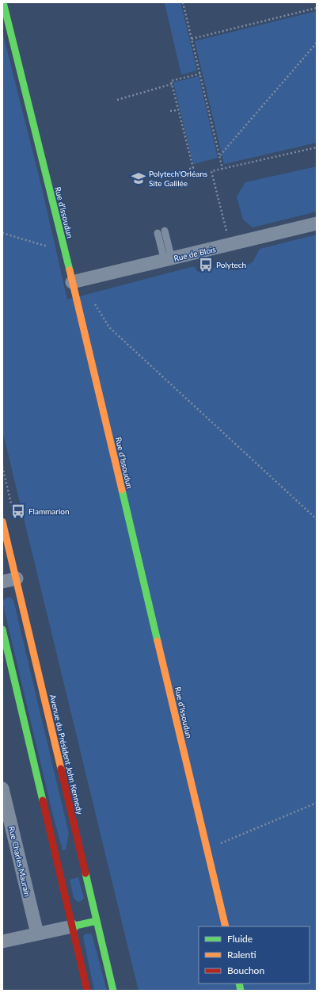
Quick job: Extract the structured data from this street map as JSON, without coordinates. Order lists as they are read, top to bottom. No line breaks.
{"streets":{"street":["Rue d'Issoudun","Rue de Blois","Avenue du Président John Kennedy","Rue Charles Maurain"]},"crossings":[["Rue d'Issoudun","Rue de Blois"]],"places":{"school or university":["Polytech'Orléans Site Galilée"],"bus stop":["Polytech","Flammarion"]},"legend":["Fluide","Ralenti","Bouchon"]}
